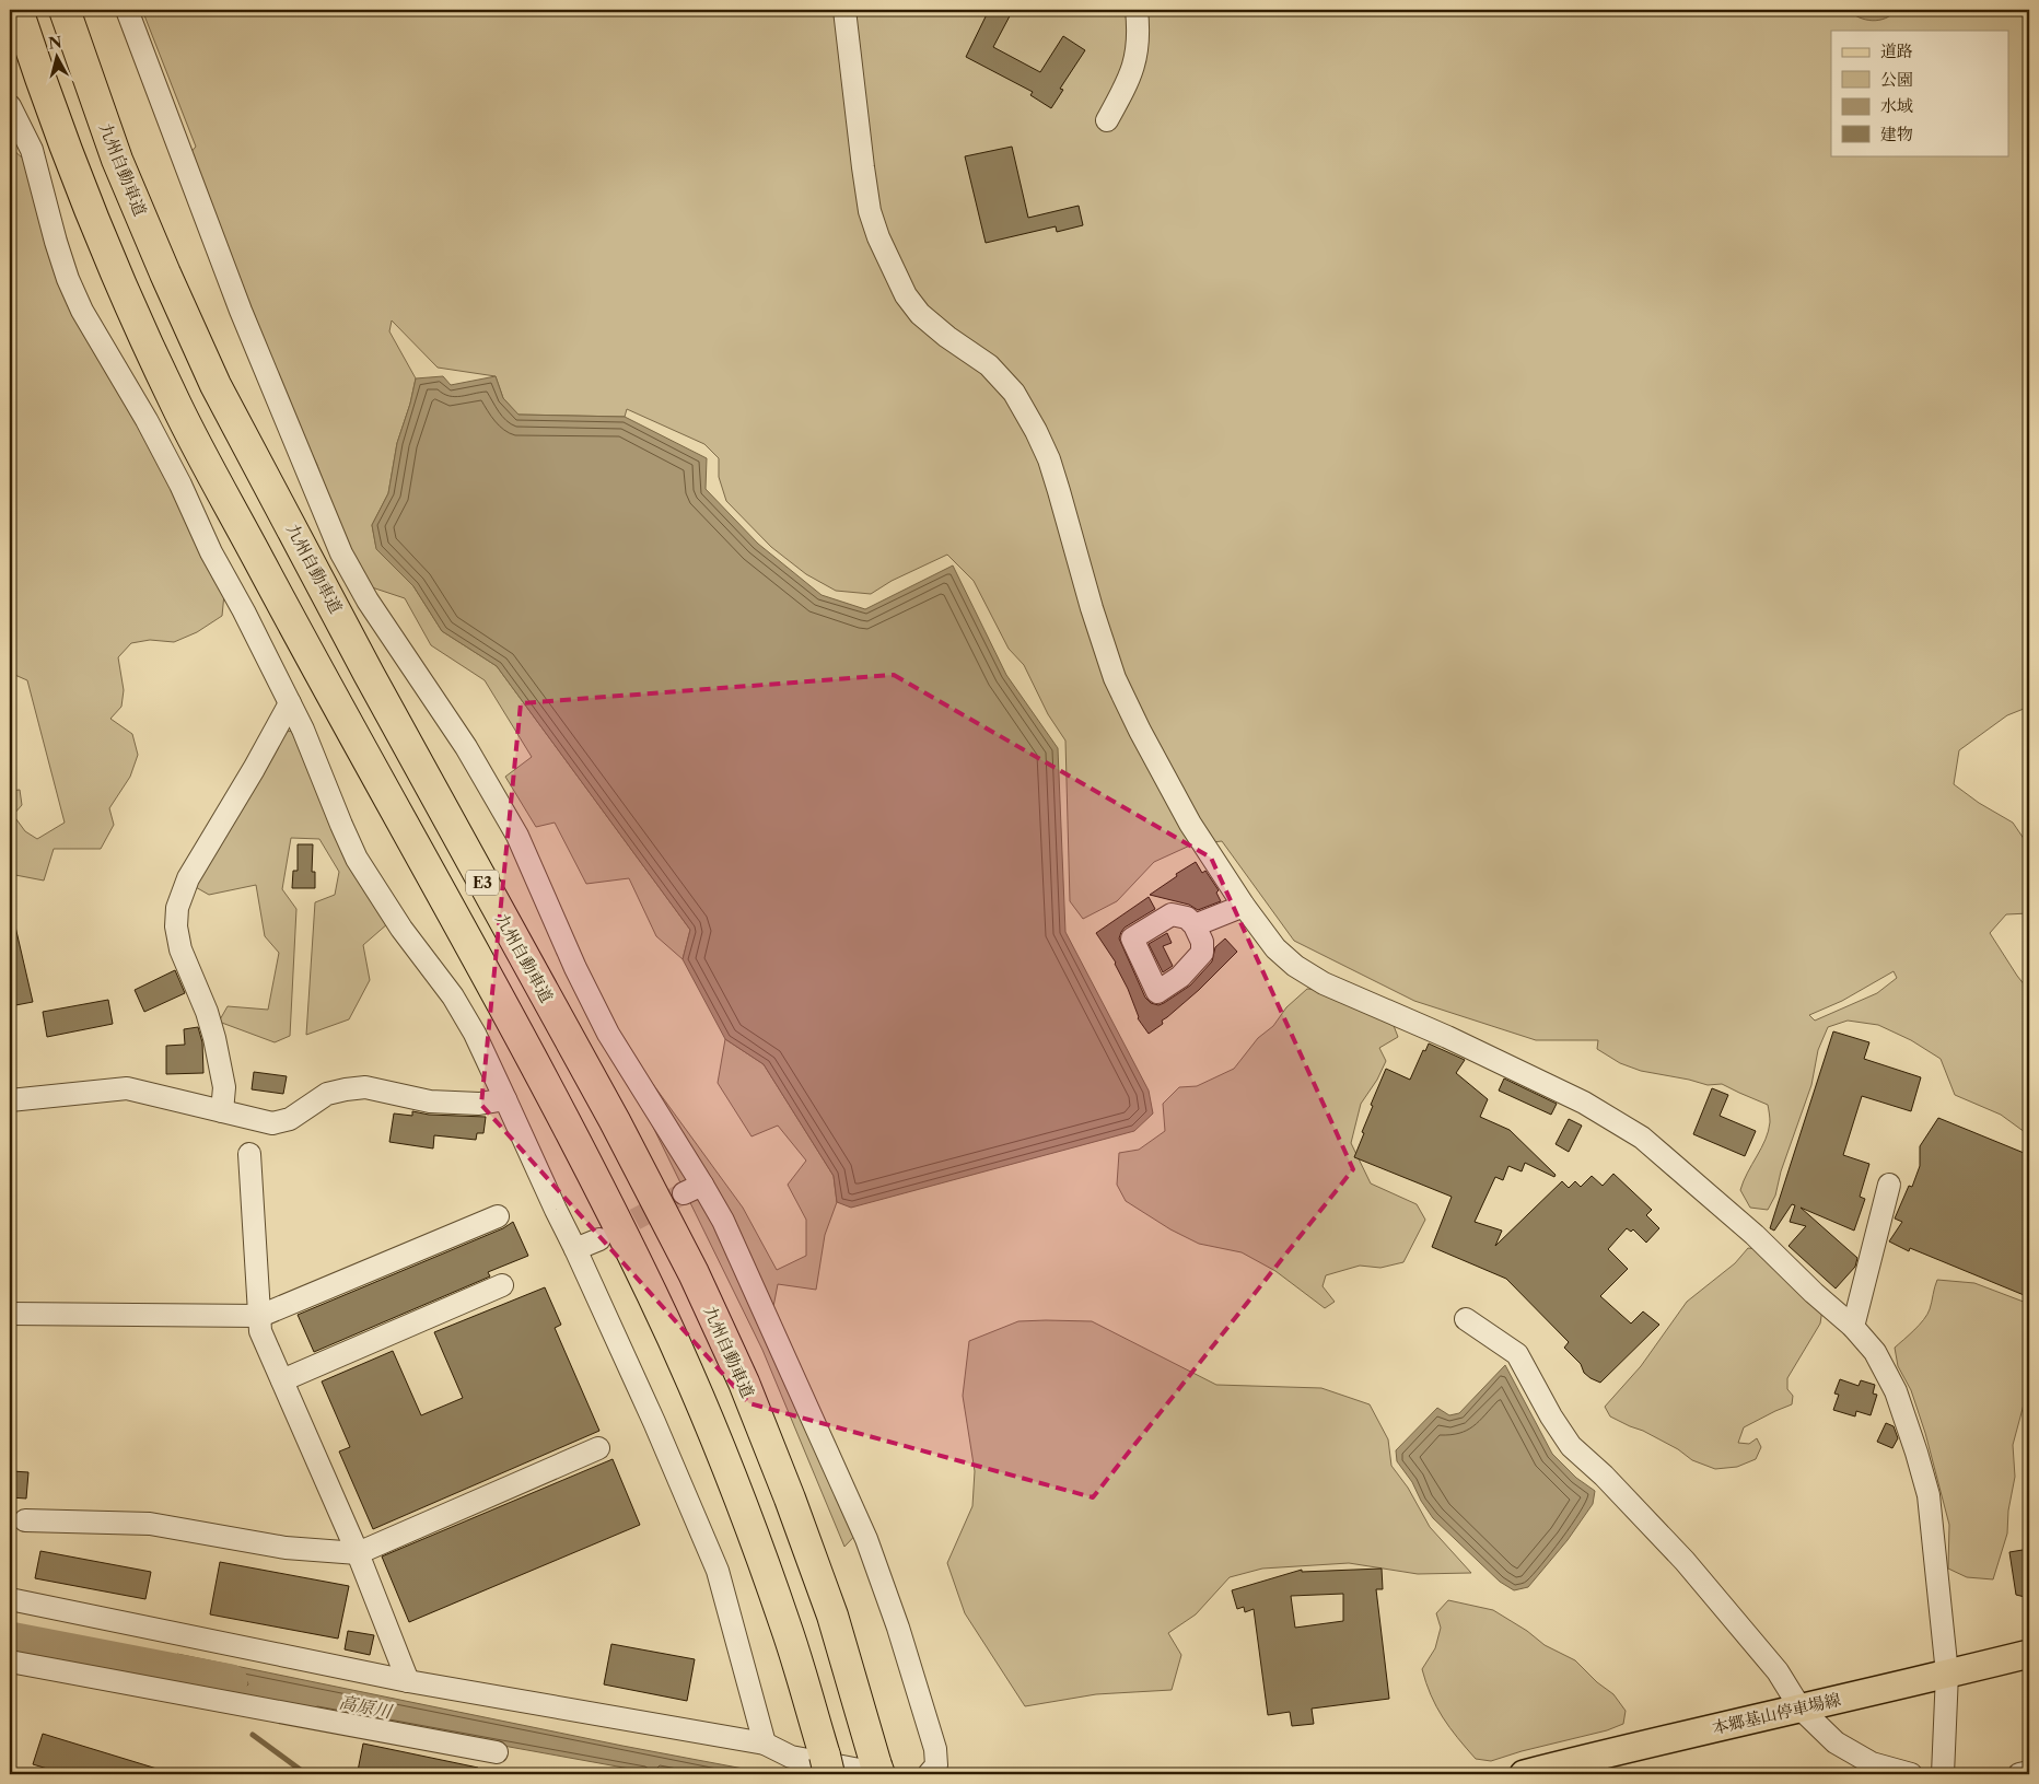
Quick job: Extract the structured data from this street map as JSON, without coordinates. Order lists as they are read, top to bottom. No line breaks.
{"streets":{"highway":["九州自動車道","E3"],"main road":["本郷基山停車場線"]},"water":["高原川"],"legend":["道路","公園","水域","建物"],"north":"top"}
